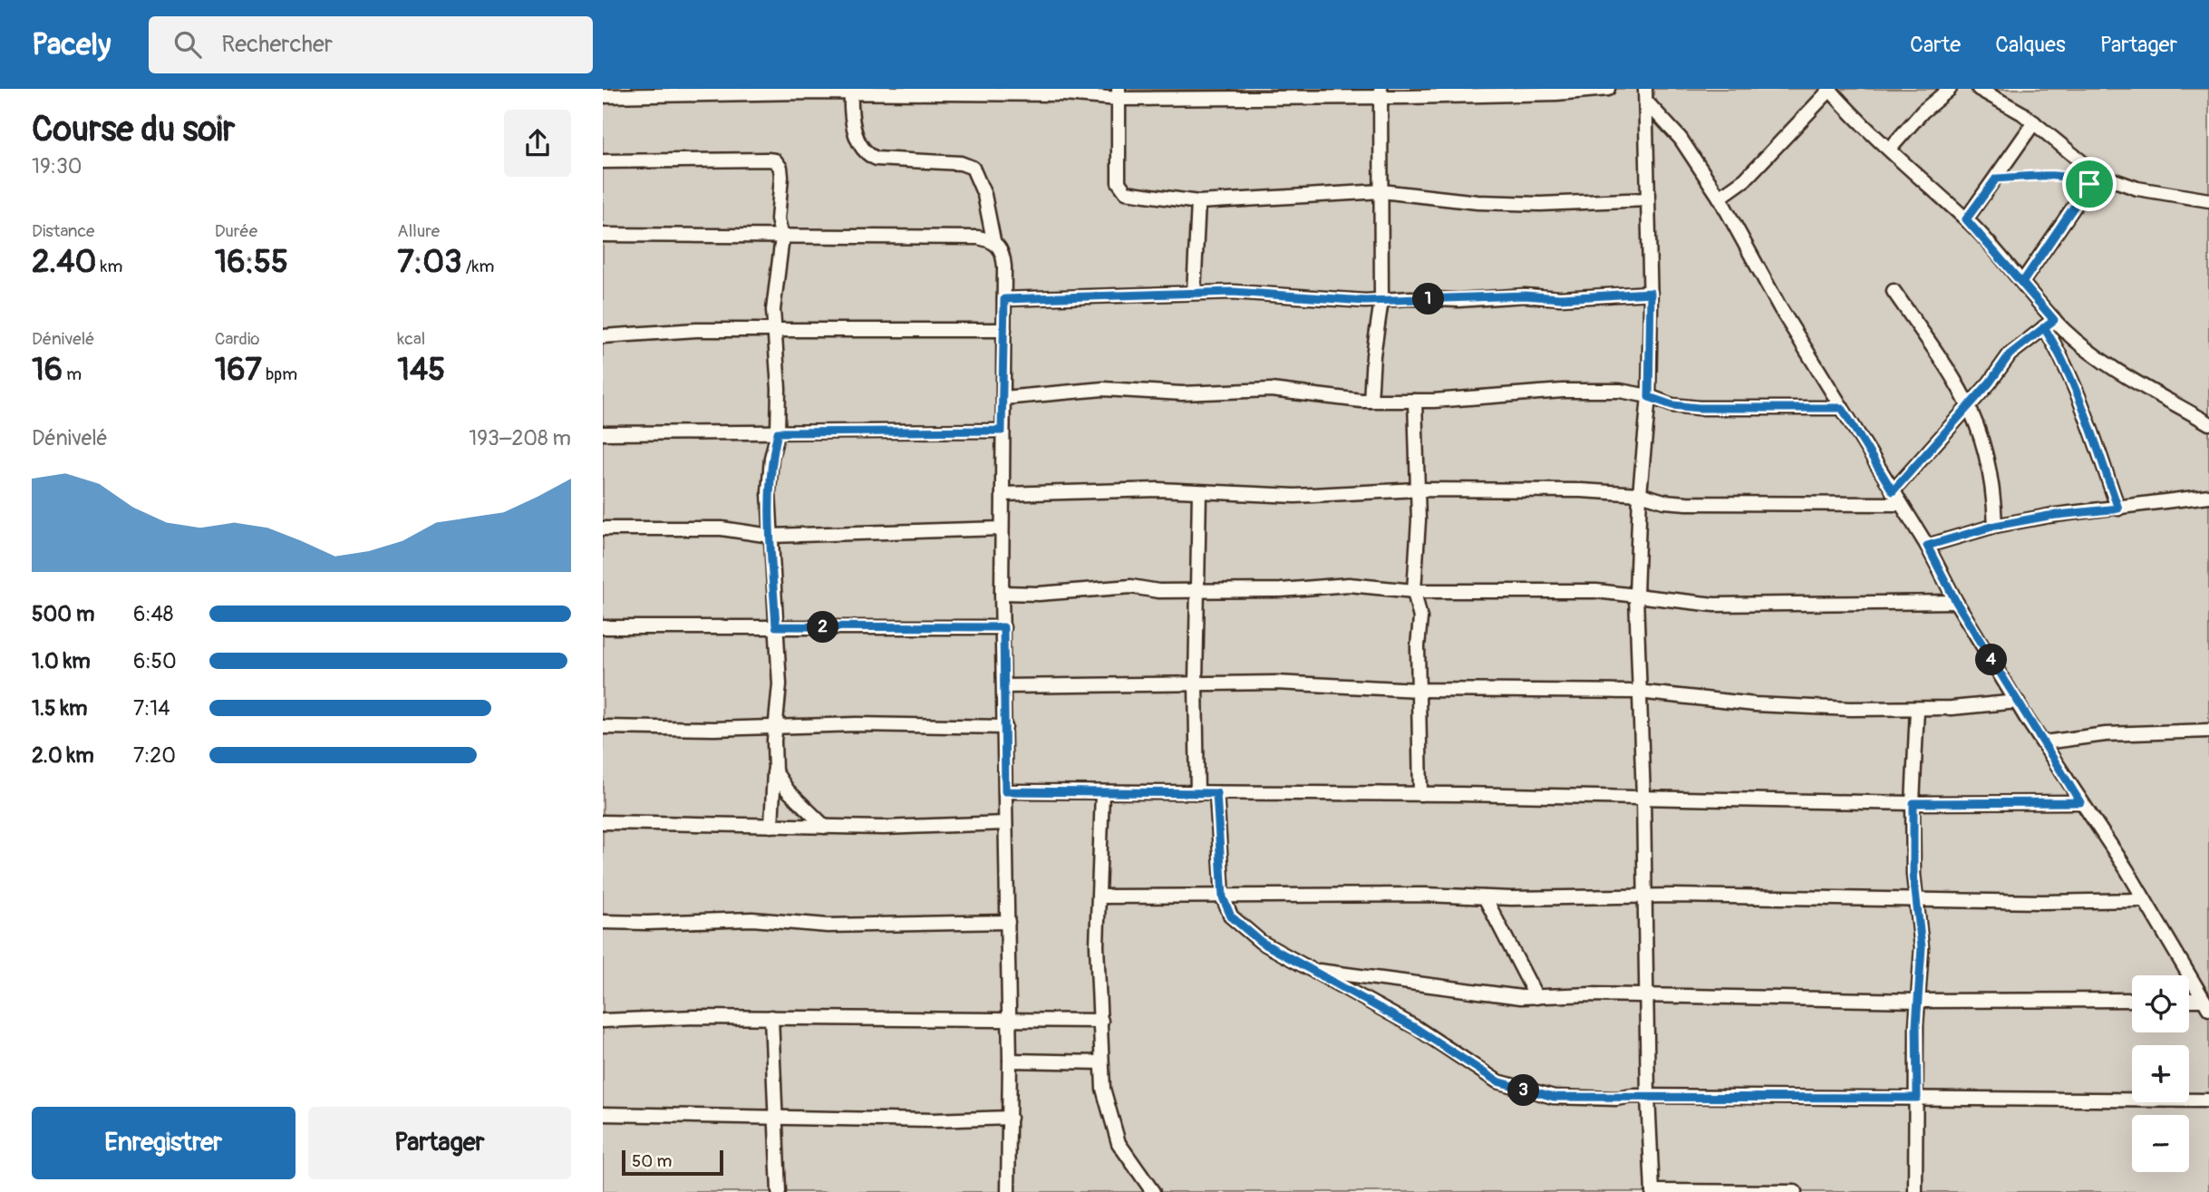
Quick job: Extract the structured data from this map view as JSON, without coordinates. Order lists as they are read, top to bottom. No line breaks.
{"scale_bar":"50 m","page":{"header":"Pacely","search":"Rechercher","nav":["Carte","Calques","Partager"],"heading":["Course du soir","19:30"],"stats":[["Distance","2.40 km"],["Durée","16:55"],["Allure","7:03 /km"],["Dénivelé","16 m"],["Cardio","167 bpm"],["kcal","145"]],"pins":["1","2","4","3"],"chart":["Dénivelé","193–208 m"],"list":[{"name":"500 m","note":"6:48"},{"name":"1.0 km","note":"6:50"},{"name":"1.5 km","note":"7:14"},{"name":"2.0 km","note":"7:20"}],"map_buttons":["+","−"],"buttons":["Enregistrer","Partager"],"scale":"50 m"}}
